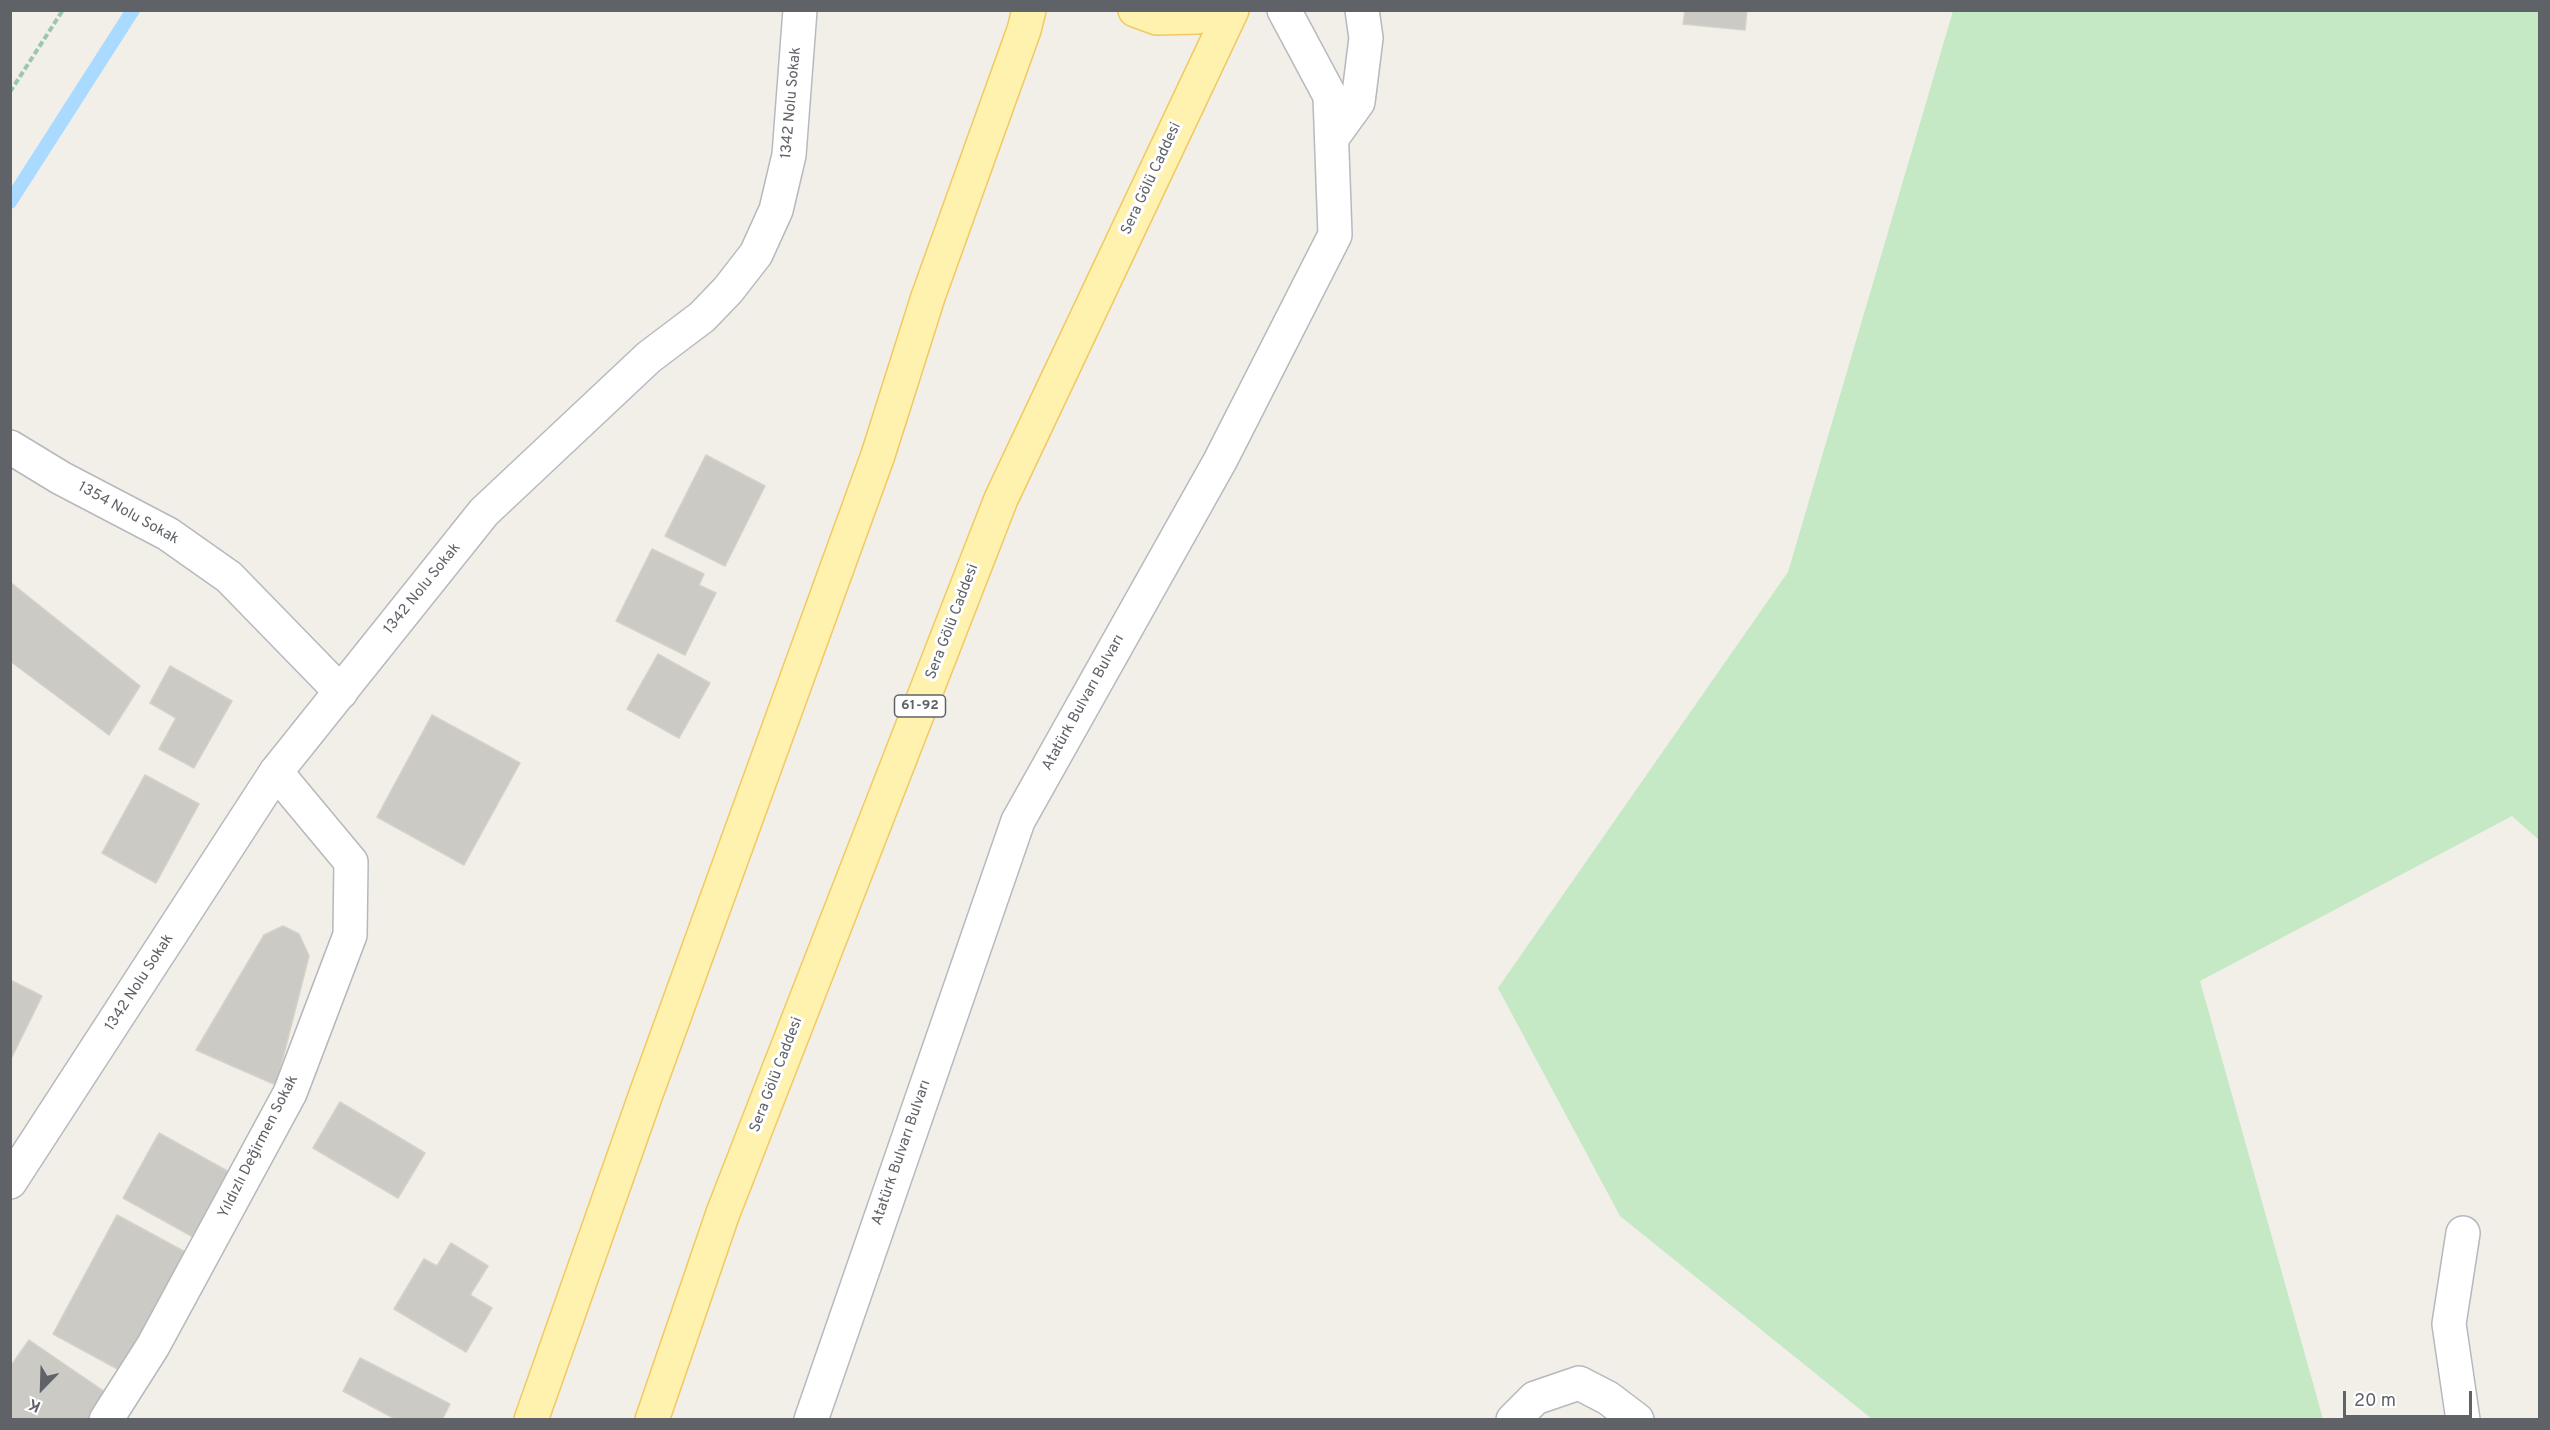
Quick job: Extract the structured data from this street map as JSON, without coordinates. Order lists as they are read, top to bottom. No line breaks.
{"streets":{"main road":["Sera Gölü Caddesi","61-92"],"street":["1342 Nolu Sokak","1354 Nolu Sokak","Atatürk Bulvarı Bulvarı","Yıldızlı Değirmen Sokak"]},"crossings":[["1342 Nolu Sokak","1354 Nolu Sokak"],["1342 Nolu Sokak","Yıldızlı Değirmen Sokak"]],"scale_bar":"20 m","north":"bottom left"}
